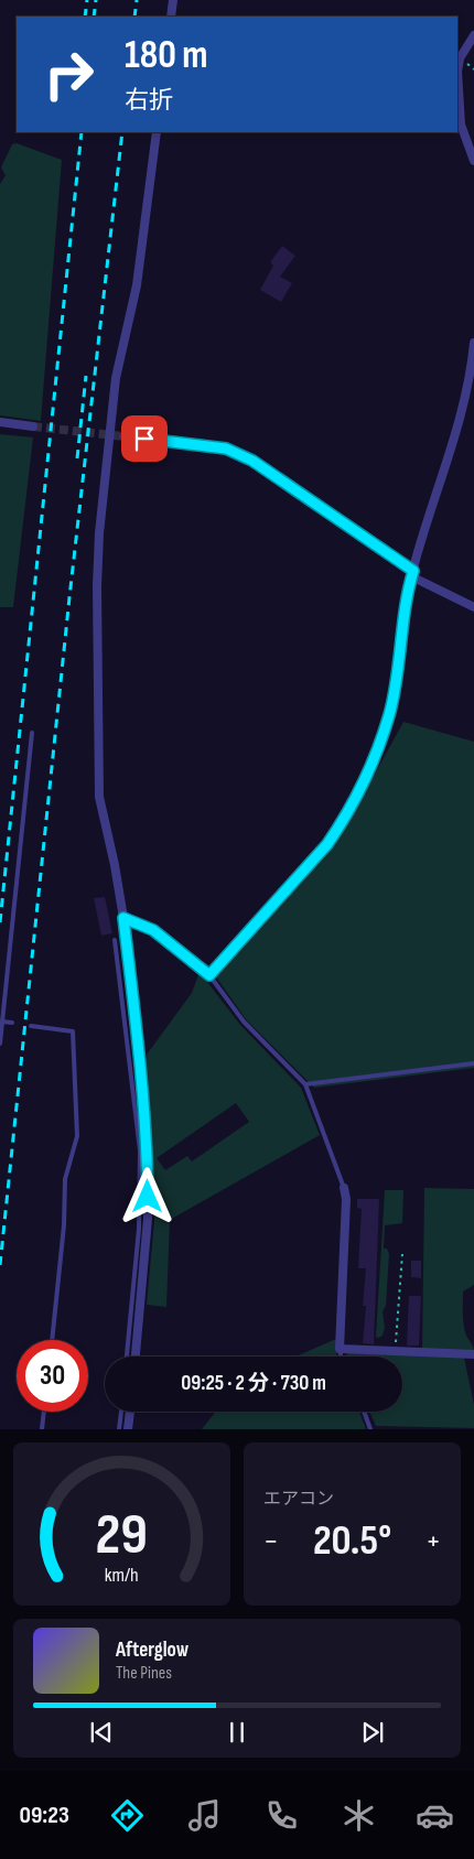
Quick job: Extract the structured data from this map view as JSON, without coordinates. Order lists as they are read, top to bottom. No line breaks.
{"page":{"turn":["180 m","右折"],"limit":"30","trip":"09:25 · 2 分 · 730 m","tile":"エアコン","heat":["−","20.5°","+"],"song":["Afterglow","The Pines"],"tabs":"09:23","gauge":["29","km/h"]}}
